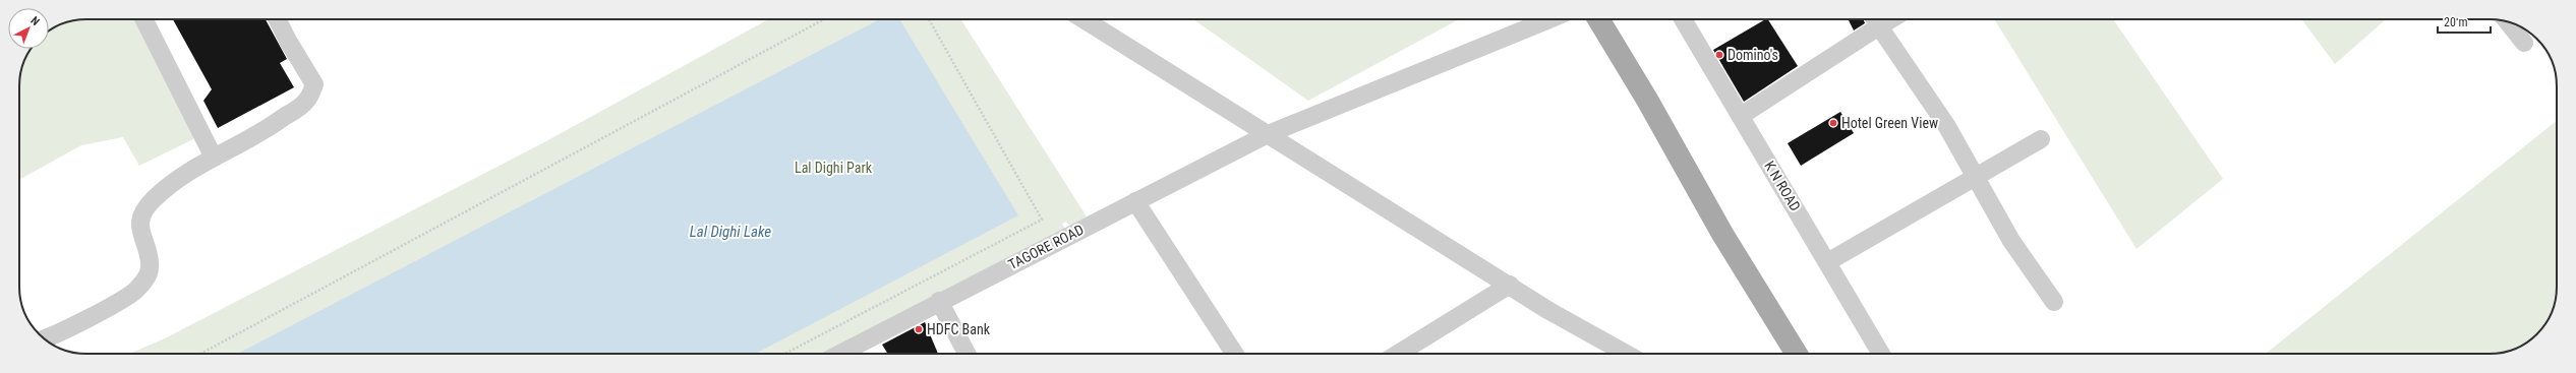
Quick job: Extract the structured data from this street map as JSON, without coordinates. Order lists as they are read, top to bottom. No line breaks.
{"streets":{"street":["K N ROAD","TAGORE ROAD"]},"water":["Lal Dighi Lake"],"parks":["Lal Dighi Park"],"places":["Domino's","Hotel Green View","HDFC Bank"],"scale_bar":"20 m","north":"top right"}
